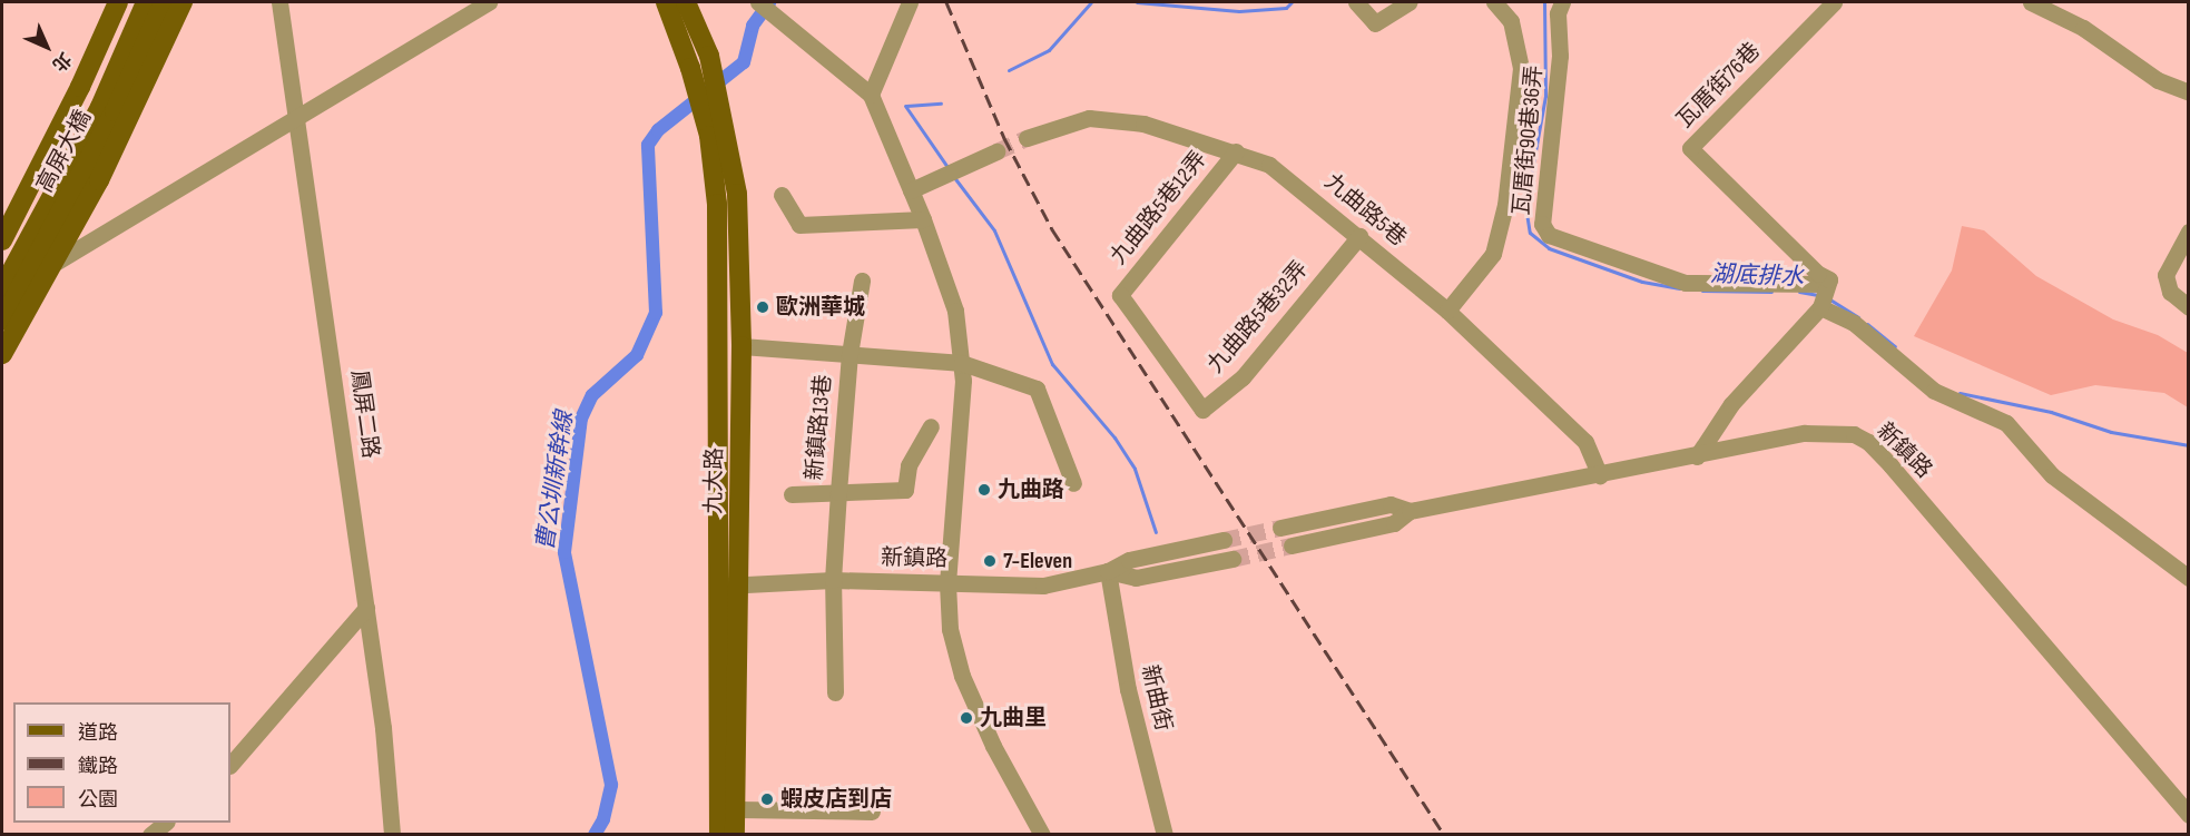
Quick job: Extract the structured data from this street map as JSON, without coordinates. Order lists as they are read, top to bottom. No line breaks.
{"streets":{"main road":["高屏大橋","九大路"],"street":["瓦厝街76巷","瓦厝街90巷36弄","九曲路5巷12弄","九曲路5巷","九曲路5巷32弄","鳳屏二路","新鎮路13巷","新鎮路","新曲街"]},"crossings":[["瓦厝街76巷","瓦厝街90巷36弄"],["瓦厝街90巷36弄","九曲路5巷"],["九曲路5巷12弄","九曲路5巷"],["九曲路5巷12弄","九曲路5巷32弄"],["九曲路5巷","九曲路5巷32弄"],["九曲路5巷","新鎮路"],["新鎮路13巷","新鎮路"],["新鎮路","九大路"],["新鎮路","新曲街"]],"water":["湖底排水","曹公圳新幹線"],"places":["歐洲華城","九曲路","7-Eleven","九曲里","蝦皮店到店"],"legend":["道路","鐵路","公園"],"north":"bottom right"}
